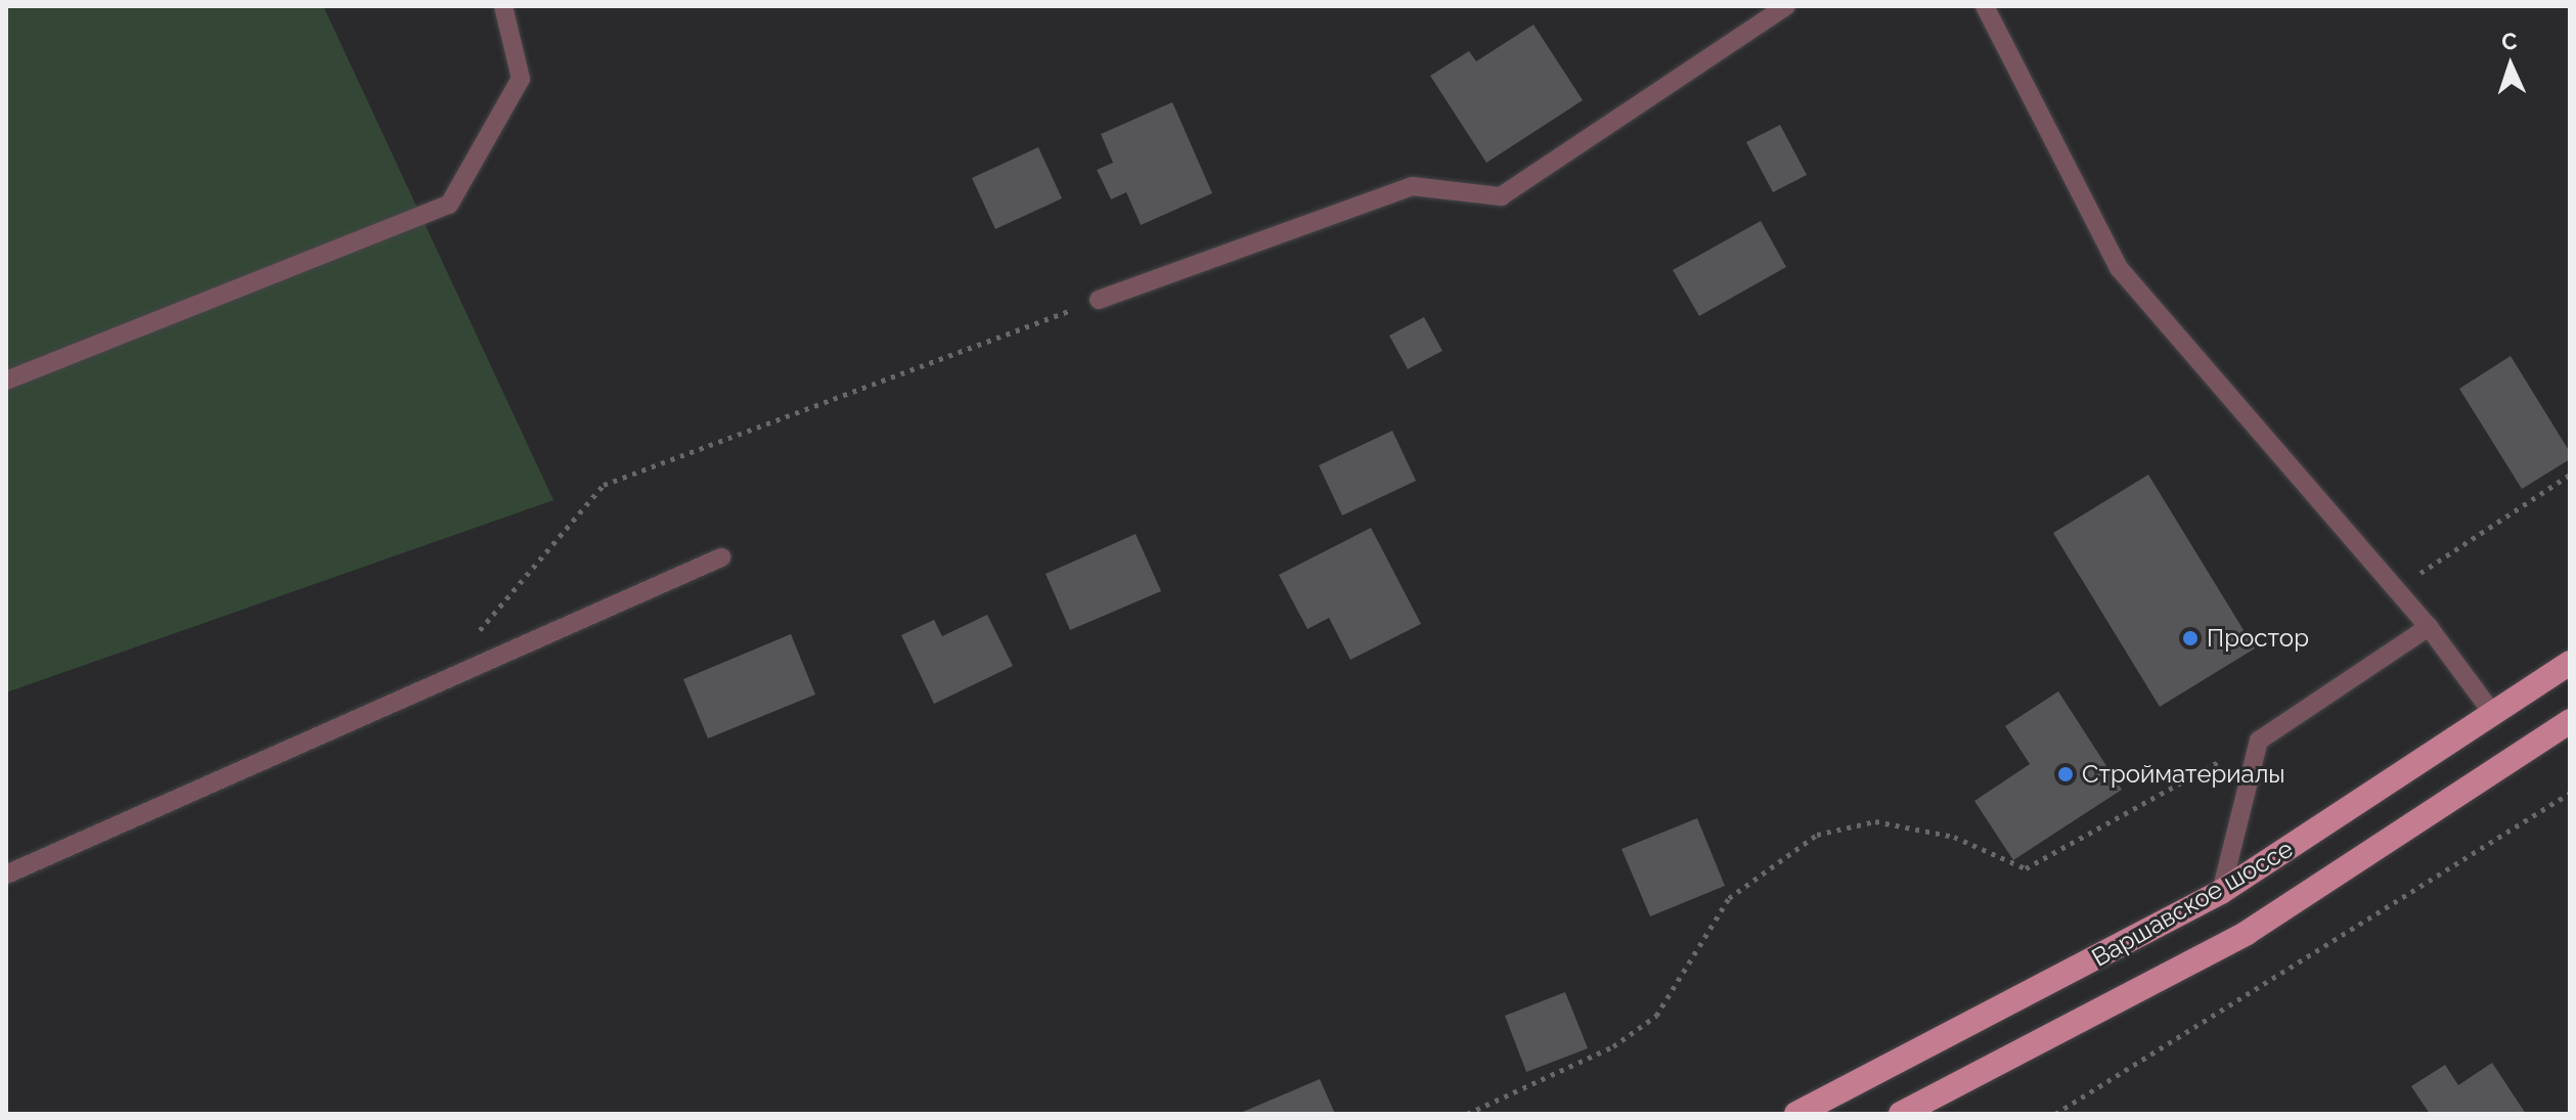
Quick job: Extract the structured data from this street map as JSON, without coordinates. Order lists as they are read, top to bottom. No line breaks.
{"streets":{"main road":["Варшавское шоссе"]},"places":["Простор","Стройматериалы"],"north":"top"}
